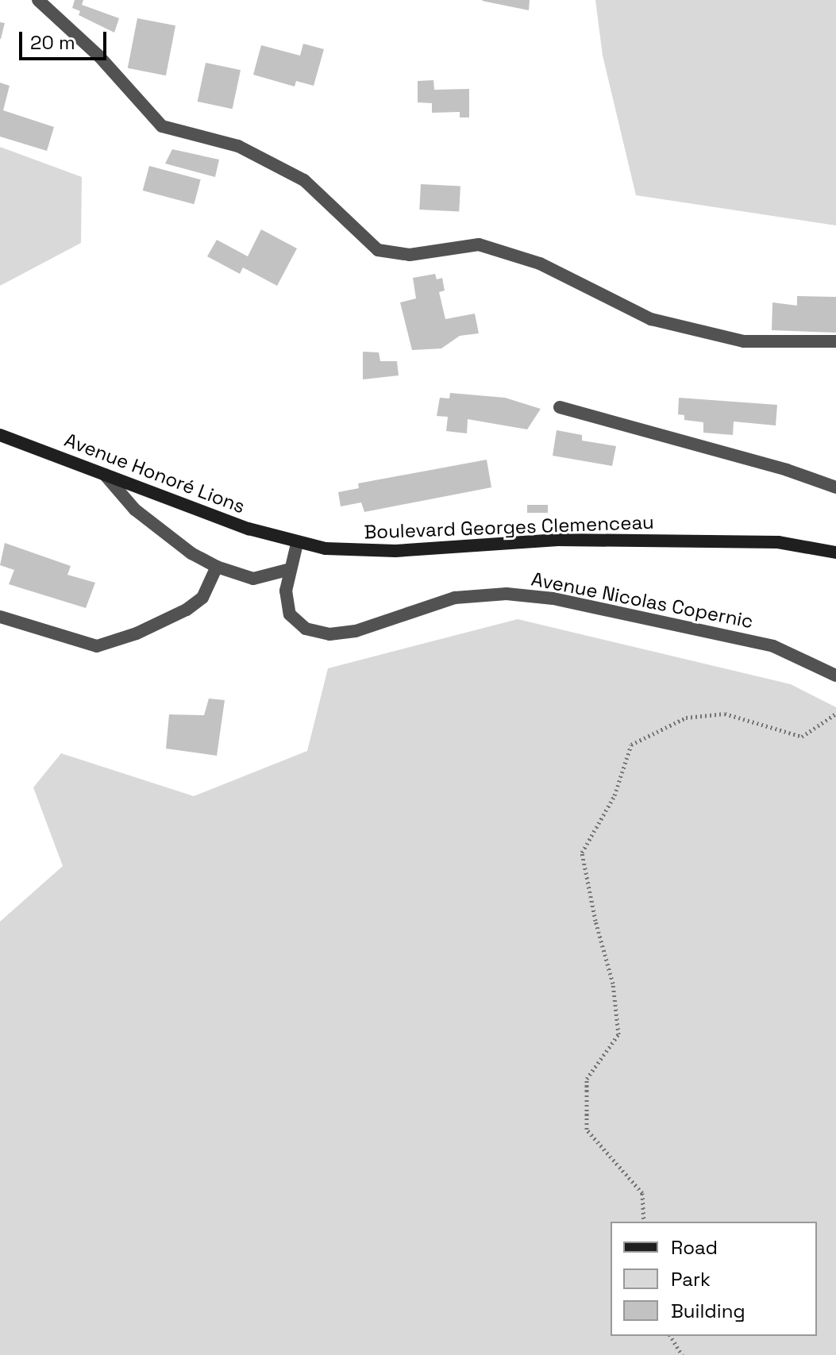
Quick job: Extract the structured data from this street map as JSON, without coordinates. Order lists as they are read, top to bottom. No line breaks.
{"streets":{"main road":["Avenue Honoré Lions","Boulevard Georges Clemenceau"],"street":["Avenue Nicolas Copernic"]},"crossings":[["Avenue Honoré Lions","Boulevard Georges Clemenceau"],["Avenue Honoré Lions","Avenue Nicolas Copernic"],["Boulevard Georges Clemenceau","Avenue Nicolas Copernic"]],"legend":["Road","Park","Building"],"scale_bar":"20 m"}
